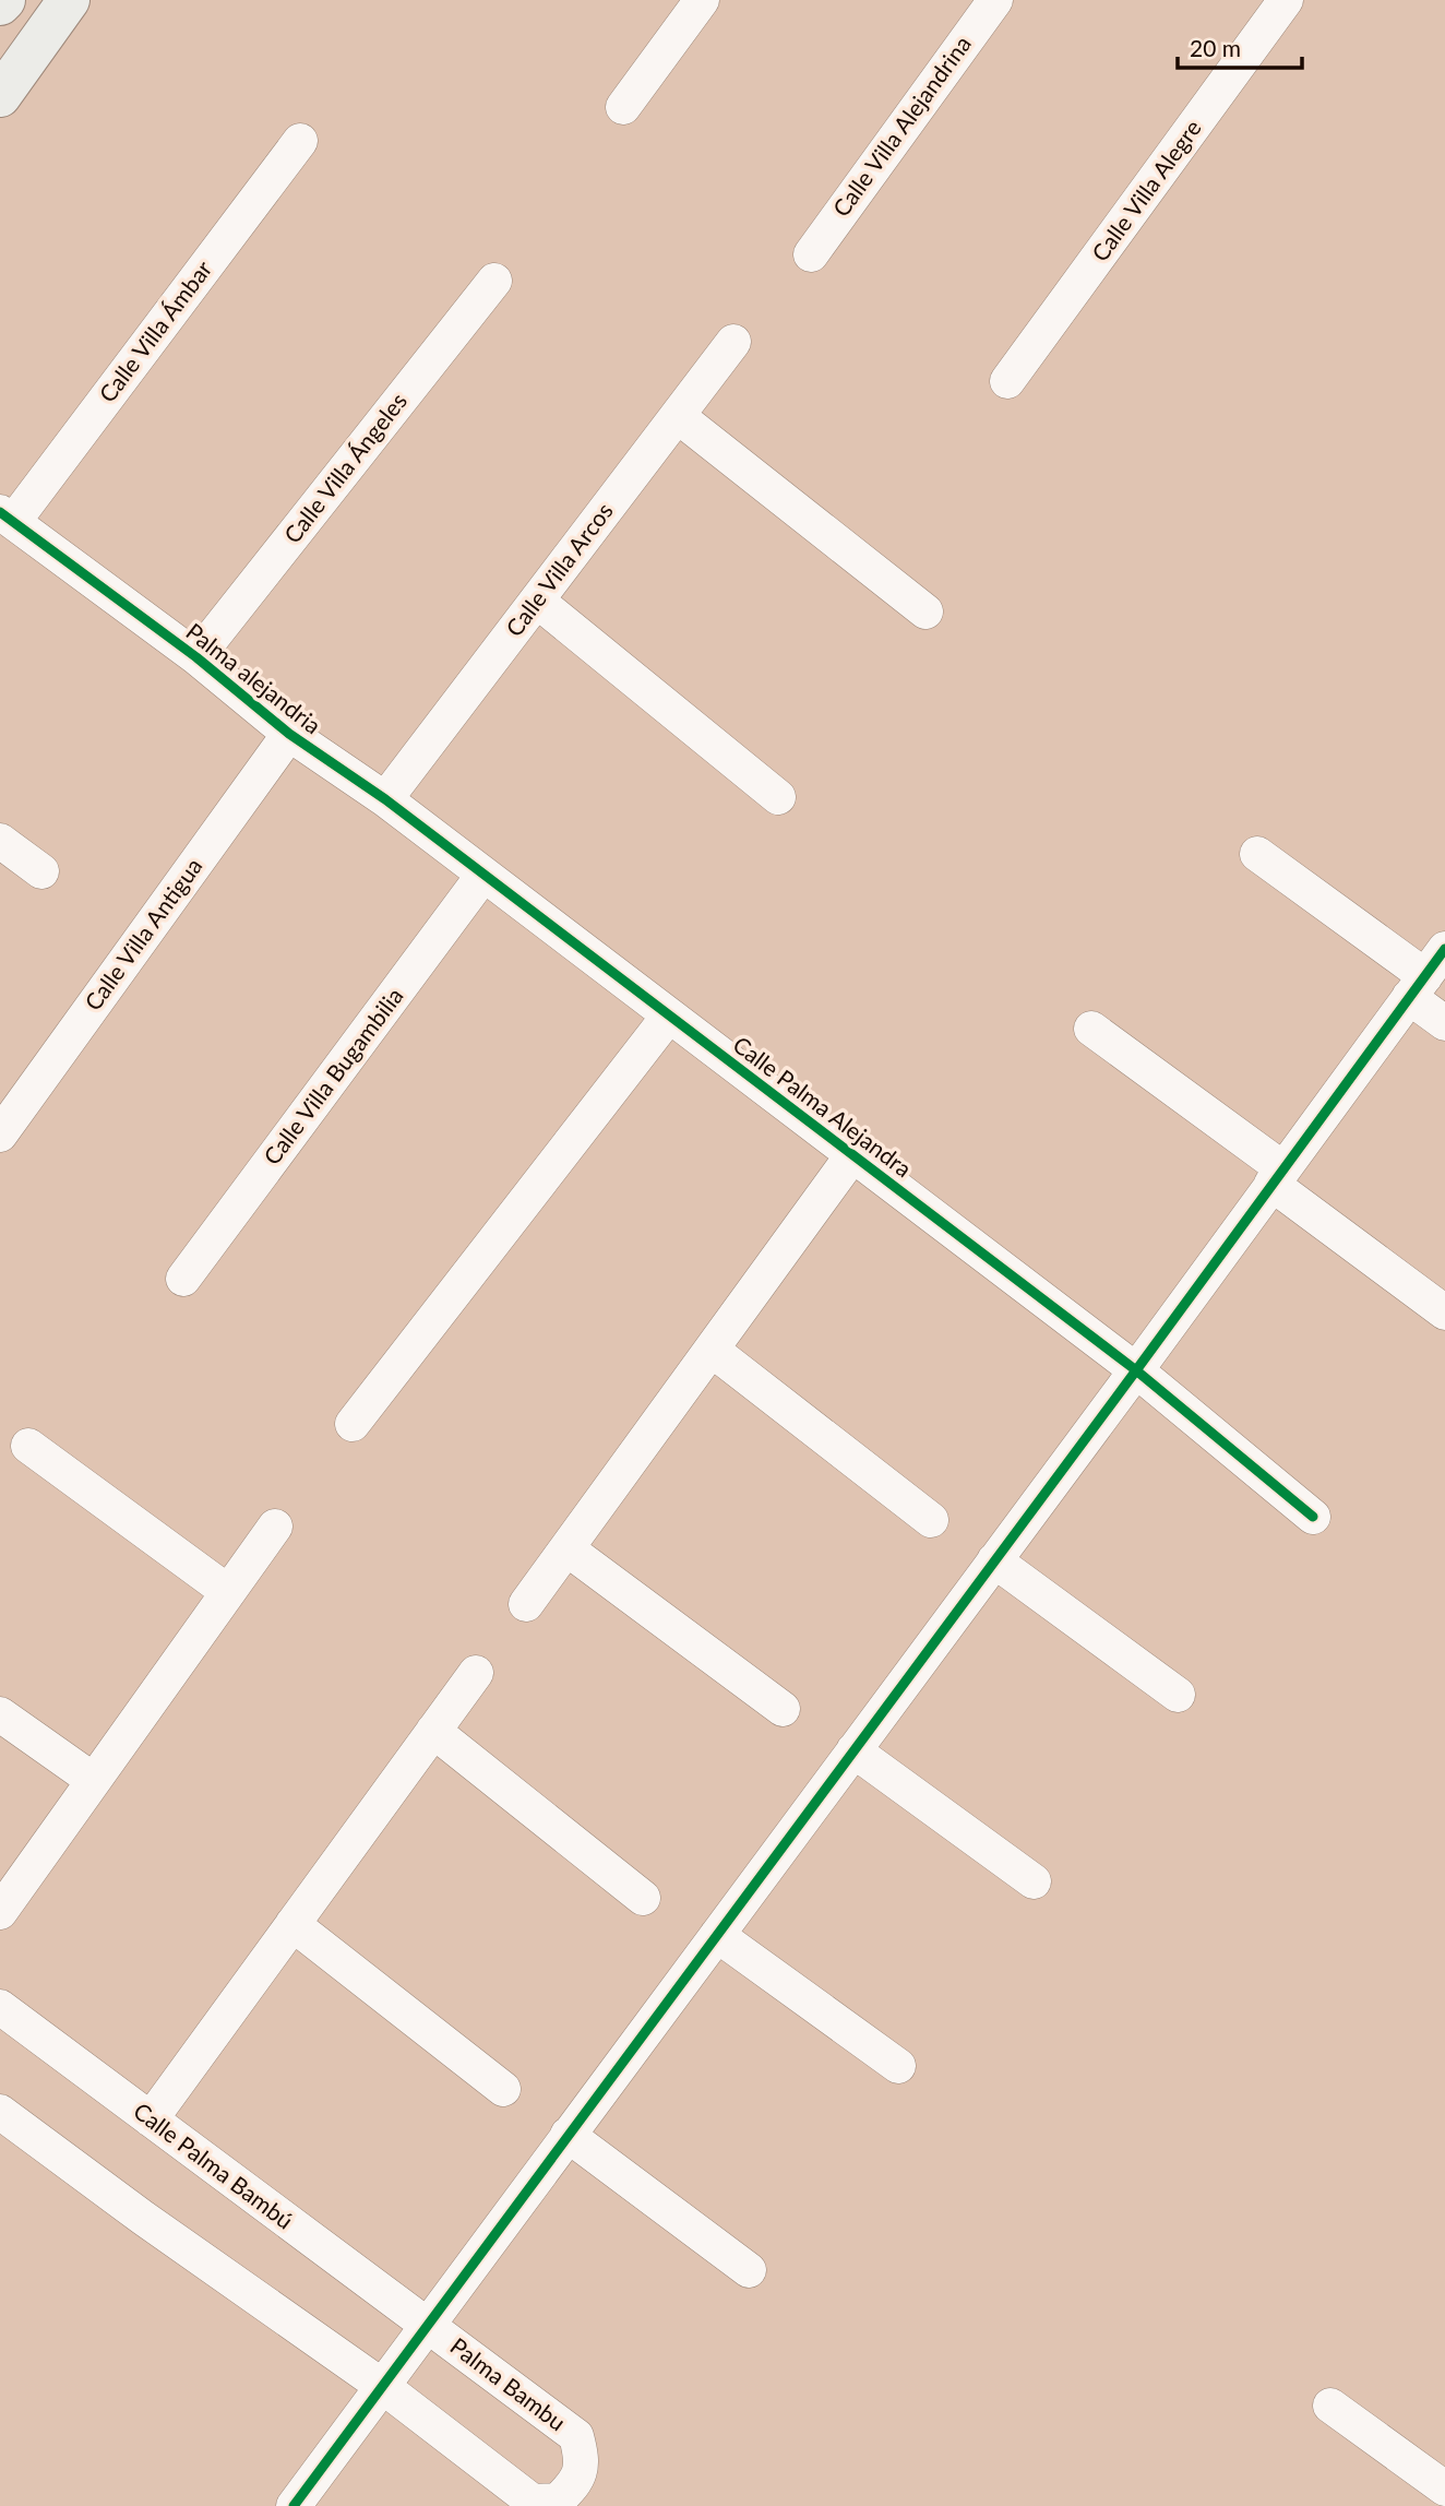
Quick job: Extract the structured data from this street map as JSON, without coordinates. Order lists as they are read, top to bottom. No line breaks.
{"streets":{"street":["Calle Villa Alejandrina","Calle Villa Alegre","Calle Villa Ámbar","Calle Villa Ángeles","Calle Villa Arcos","Palma alejandria","Calle Villa Antigua","Calle Villa Bugambilia","Calle Palma Alejandra","Calle Palma Bambú","Palma Bambu"]},"crossings":[["Calle Villa Ámbar","Palma alejandria"],["Calle Villa Ángeles","Palma alejandria"],["Calle Villa Arcos","Palma alejandria"],["Palma alejandria","Calle Villa Antigua"],["Palma alejandria","Calle Villa Bugambilia"],["Palma alejandria","Calle Palma Alejandra"],["Calle Villa Bugambilia","Calle Palma Alejandra"],["Calle Palma Bambú","Palma Bambu"]],"scale_bar":"20 m"}
